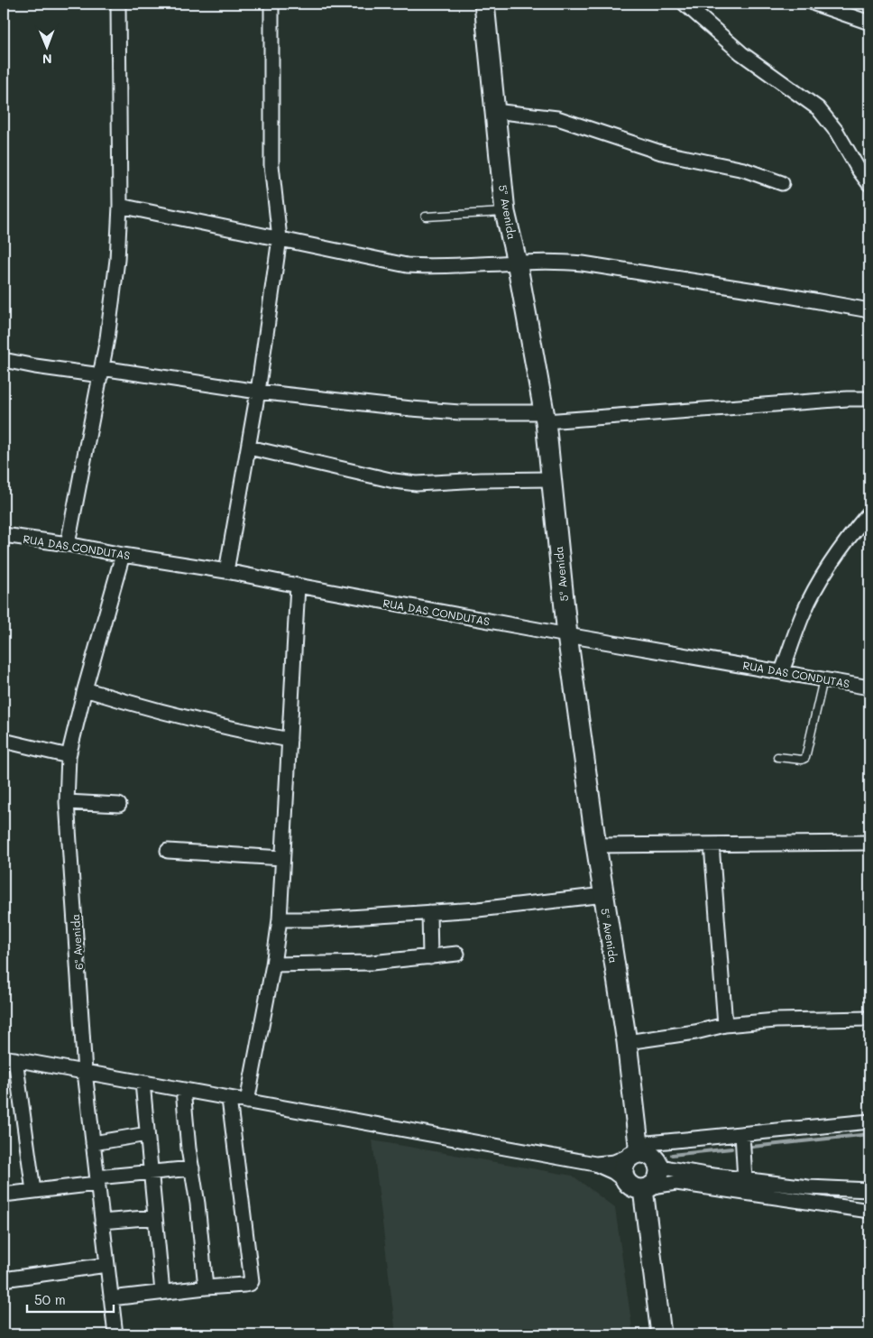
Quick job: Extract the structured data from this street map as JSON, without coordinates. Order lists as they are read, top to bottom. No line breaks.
{"streets":{"street":["5ª Avenida","RUA DAS CONDUTAS","6ª Avenida"]},"crossings":[["5ª Avenida","RUA DAS CONDUTAS"],["RUA DAS CONDUTAS","6ª Avenida"]],"scale_bar":"50 m","north":"bottom"}
